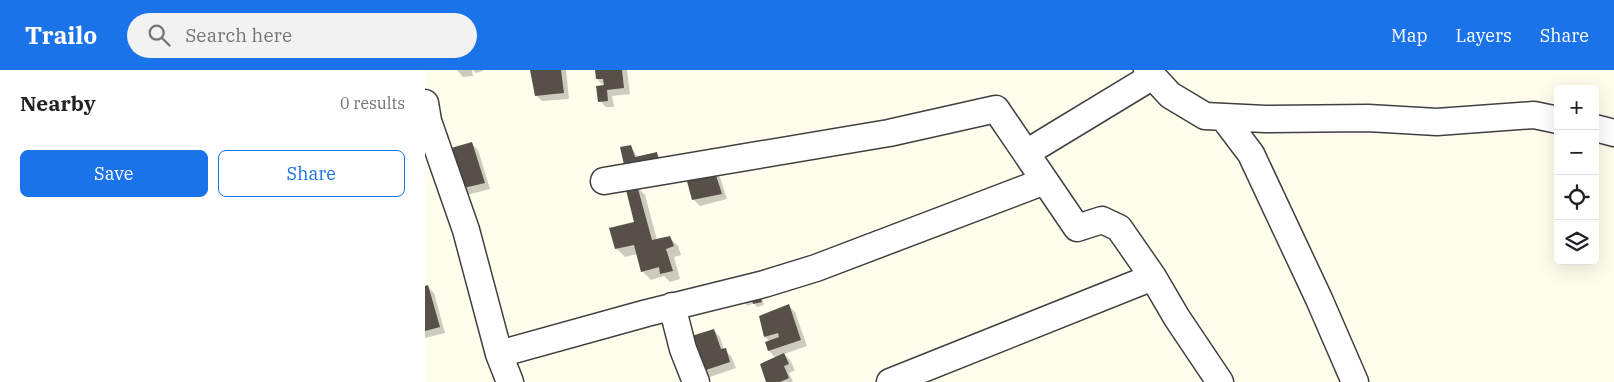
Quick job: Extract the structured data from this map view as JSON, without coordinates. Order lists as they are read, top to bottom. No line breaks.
{"page":{"header":"Trailo","search":"Search here","nav":["Map","Layers","Share"],"heading":["Nearby","0 results"],"map_buttons":["+","−"],"buttons":["Save","Share"]}}
